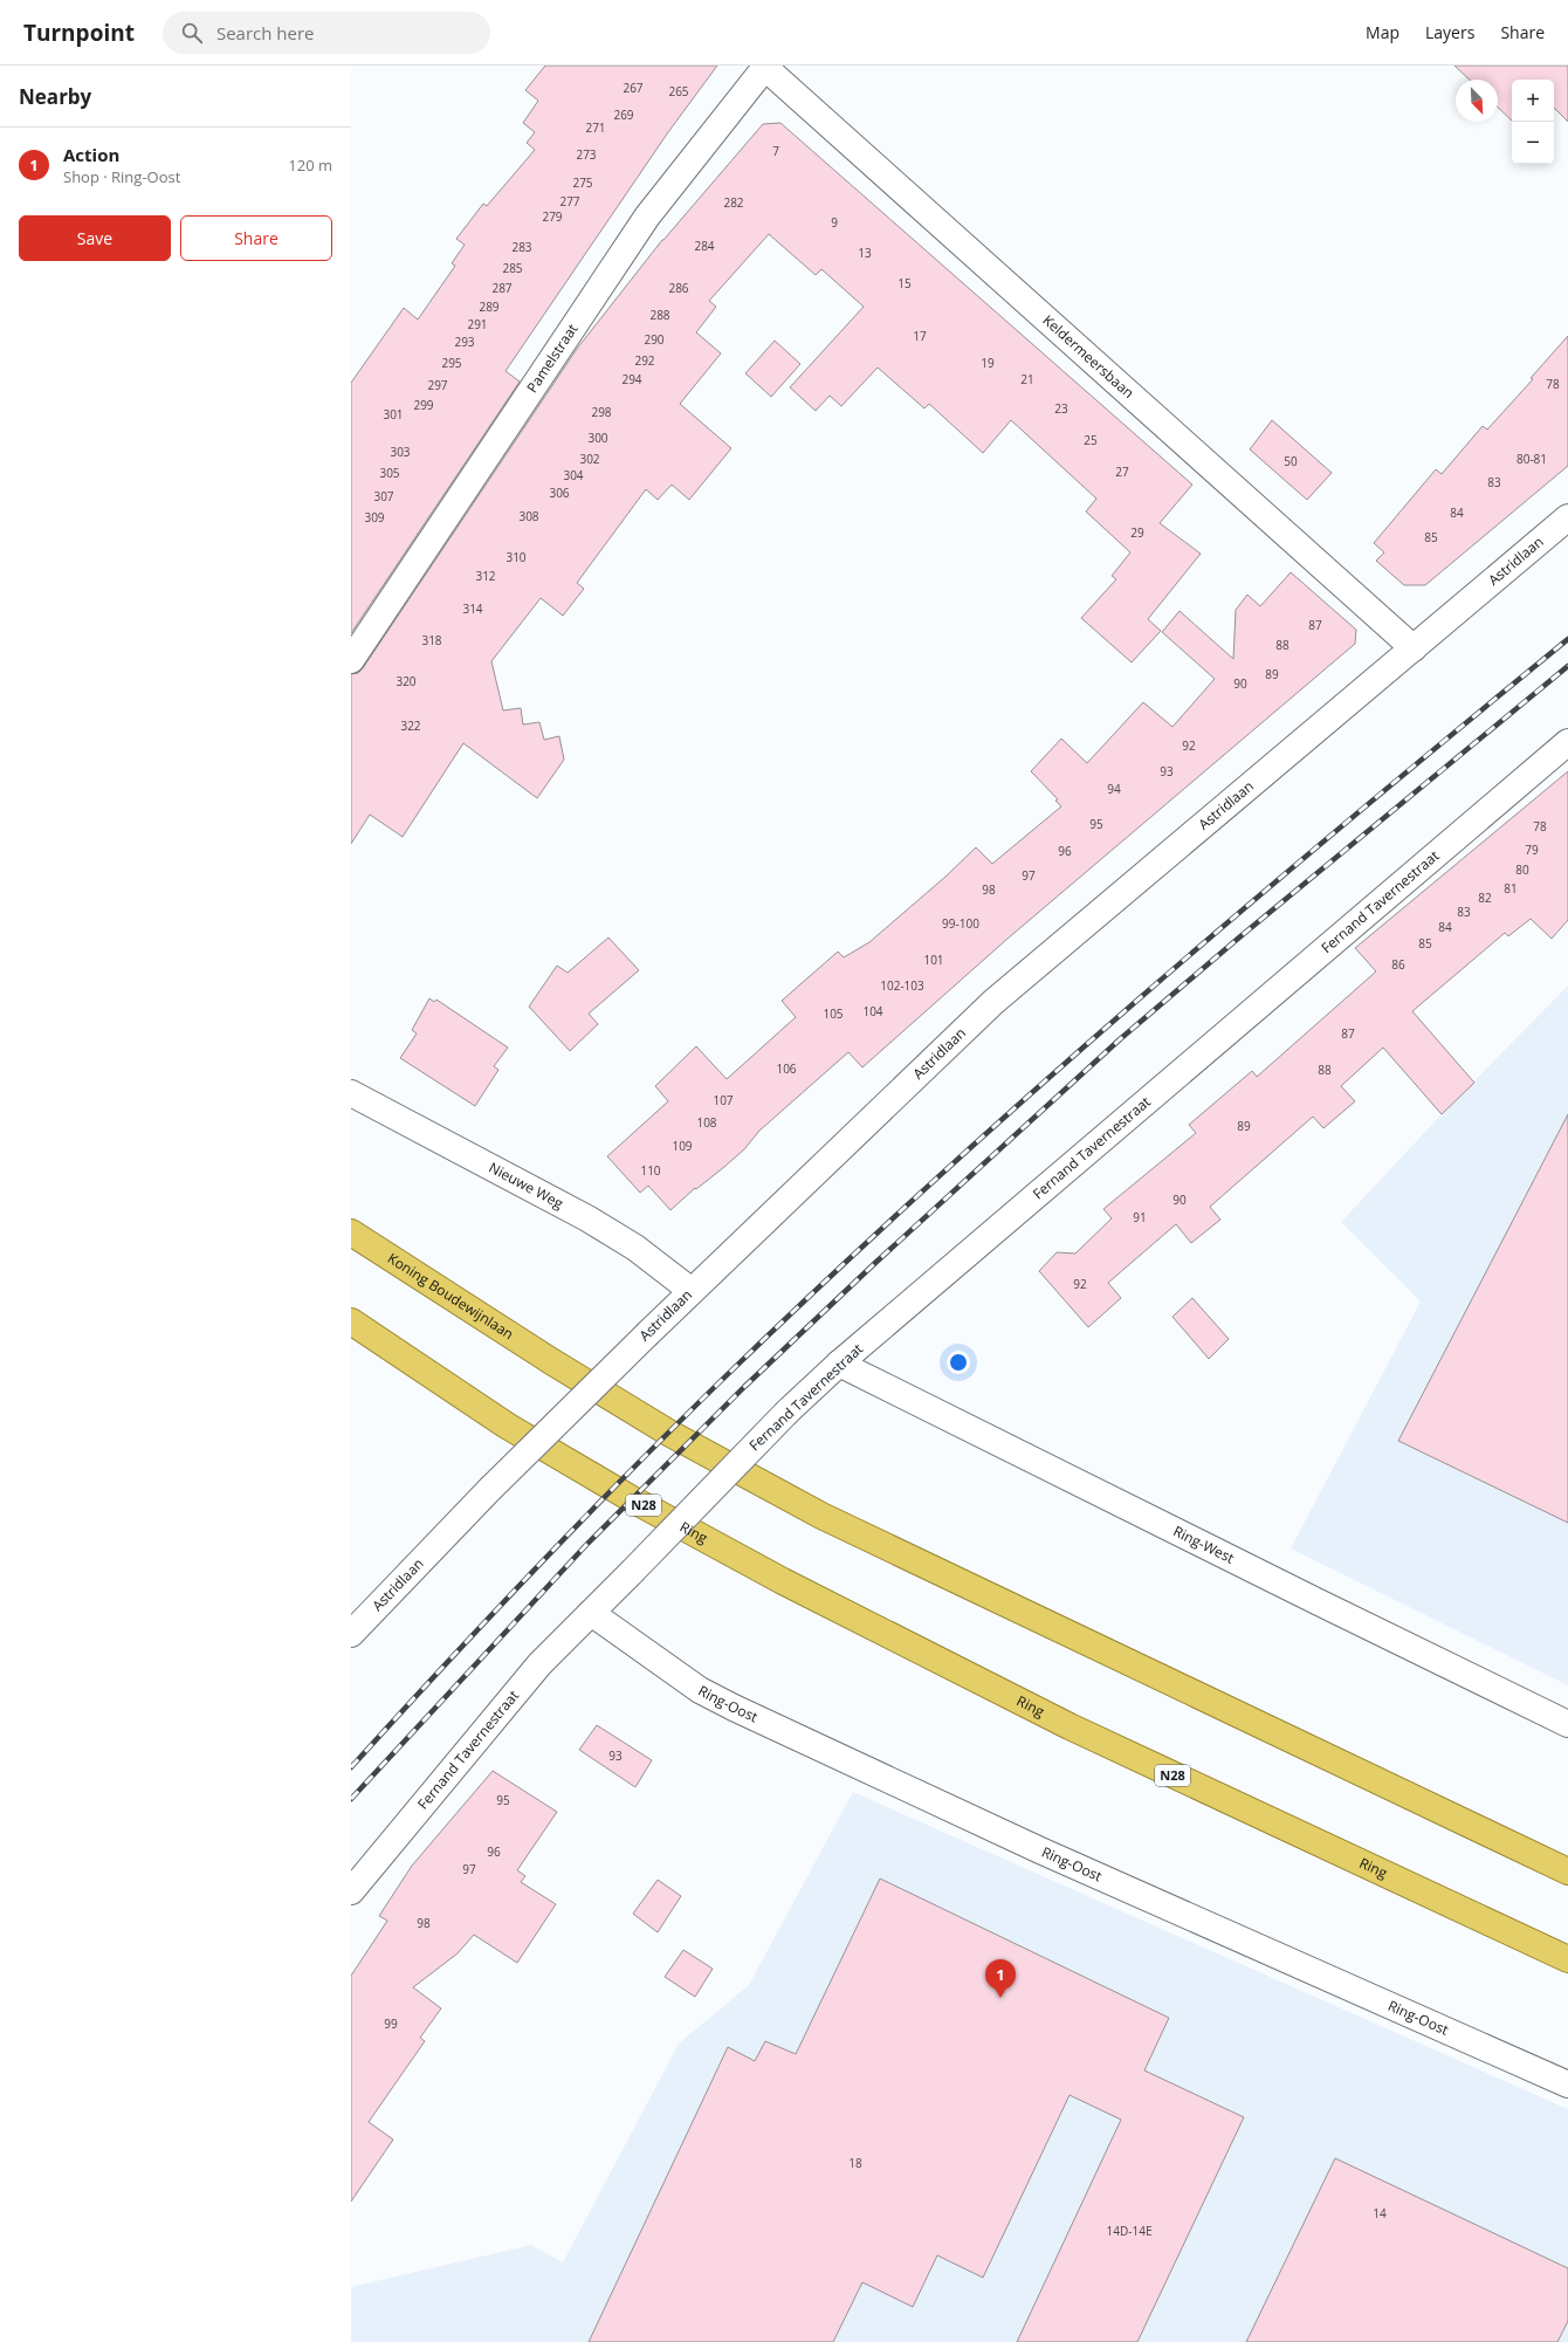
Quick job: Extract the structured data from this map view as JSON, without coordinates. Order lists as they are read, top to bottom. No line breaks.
{"streets":{"highway":["Koning Boudewijnlaan","N28","Ring"],"street":["Keldermeersbaan","Pamelstraat","Astridlaan","Fernand Tavernestraat","Nieuwe Weg","Ring-West","Ring-Oost"]},"crossings":[["Keldermeersbaan","Pamelstraat"],["Keldermeersbaan","Astridlaan"],["Astridlaan","Nieuwe Weg"],["Fernand Tavernestraat","Ring-West"],["Fernand Tavernestraat","Ring-Oost"]],"house_numbers":["267","265","269","271","7","273","275","277","282","279","9","284","283","13","285","15","287","286","289","288","291","17","290","293","292","295","19","294","21","78","297","299","23","298","301","300","25","303","302","80-81","50","27","305","304","83","306","307","84","308","309","29","85","310","312","314","87","318","88","89","320","90","322","92","93","94","95","78","79","96","80","97","81","98","82","83","99-100","84","85","101","86","102-103","104","105","87","106","88","107","108","89","109","110","90","91","92","93","95","96","97","98","99","18","14","14D-14E"],"north":"bottom right","page":{"header":"Turnpoint","search":"Search here","nav":["Map","Layers","Share"],"heading":"Nearby","map_buttons":["+","−"],"list":[{"mark":"1","name":"Action","note":"Shop · Ring-Oost","value":"120 m"}],"buttons":["Save","Share"],"pins":"1"}}
